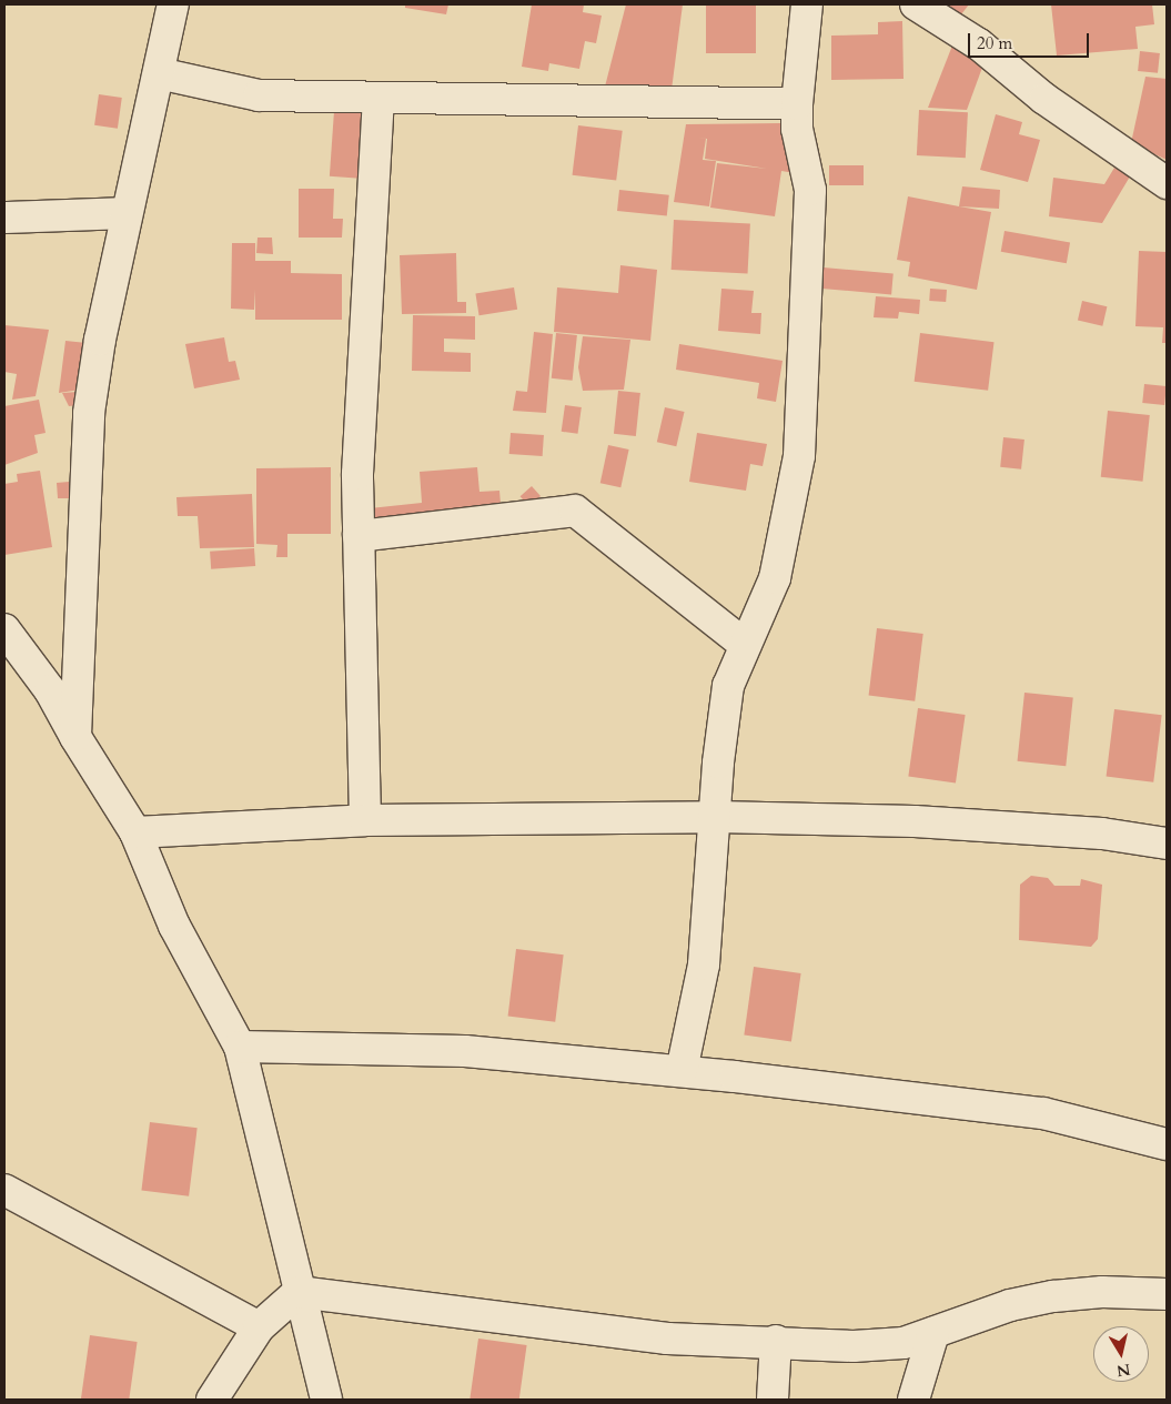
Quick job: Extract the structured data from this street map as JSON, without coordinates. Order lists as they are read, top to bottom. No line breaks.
{"scale_bar":"20 m","north":"bottom"}
